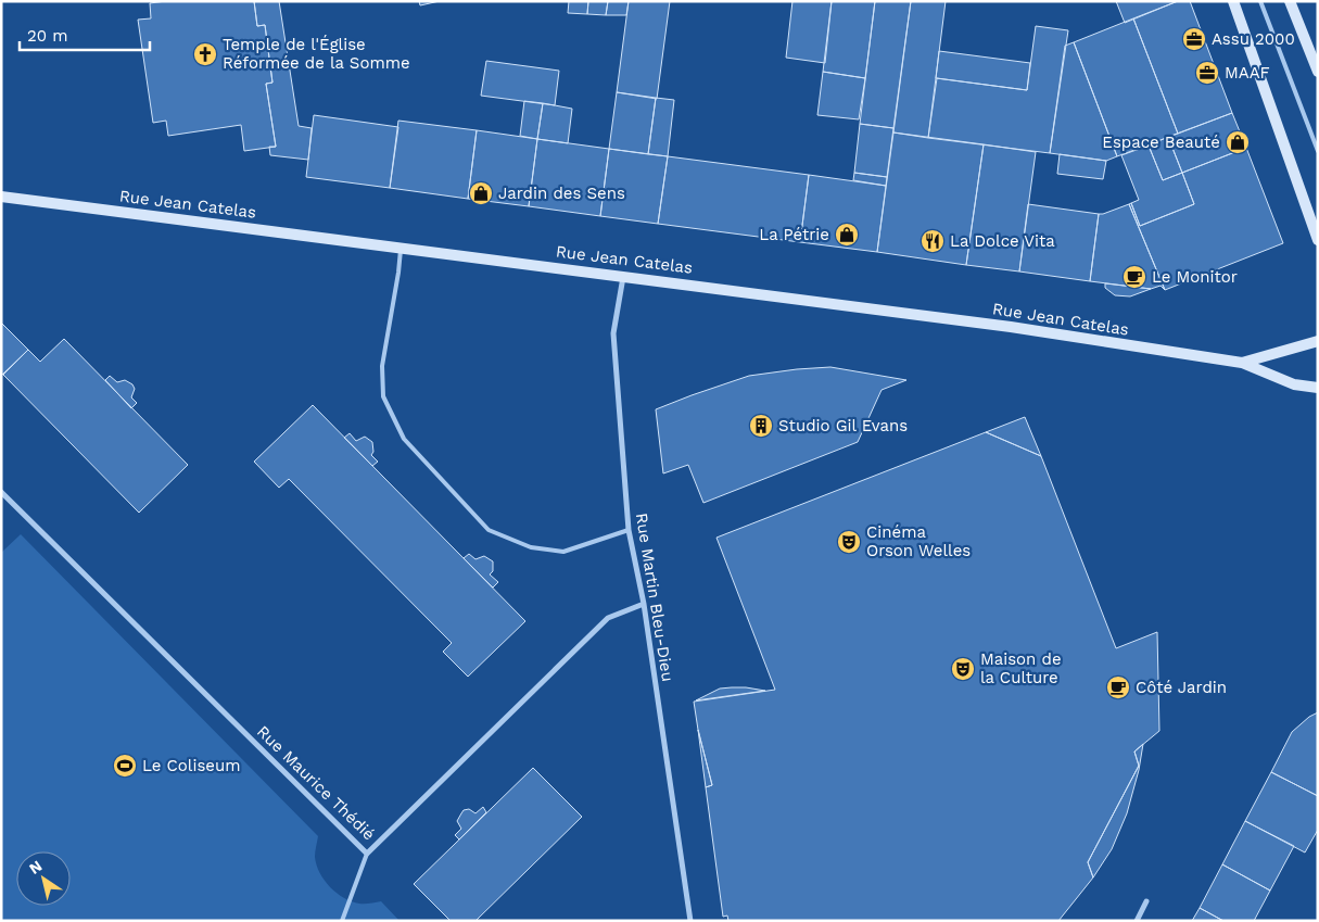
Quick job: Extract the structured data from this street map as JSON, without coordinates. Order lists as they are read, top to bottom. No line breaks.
{"streets":{"street":["Rue Jean Catelas","Rue Martin Bleu-Dieu","Rue Maurice Thédié"]},"crossings":[["Rue Jean Catelas","Rue Martin Bleu-Dieu"],["Rue Martin Bleu-Dieu","Rue Maurice Thédié"]],"places":{"office":["Assu 2000","MAAF"],"church":["Temple de l'Église Réformée de la Somme"],"shop":["Espace Beauté","Jardin des Sens","La Pétrie"],"restaurant":["La Dolce Vita"],"cafe":["Le Monitor","Côté Jardin"],"building":["Studio Gil Evans"],"theatre":["Cinéma Orson Welles","Maison de la Culture"],"sports":["Le Coliseum"]},"scale_bar":"20 m","north":"top left"}
